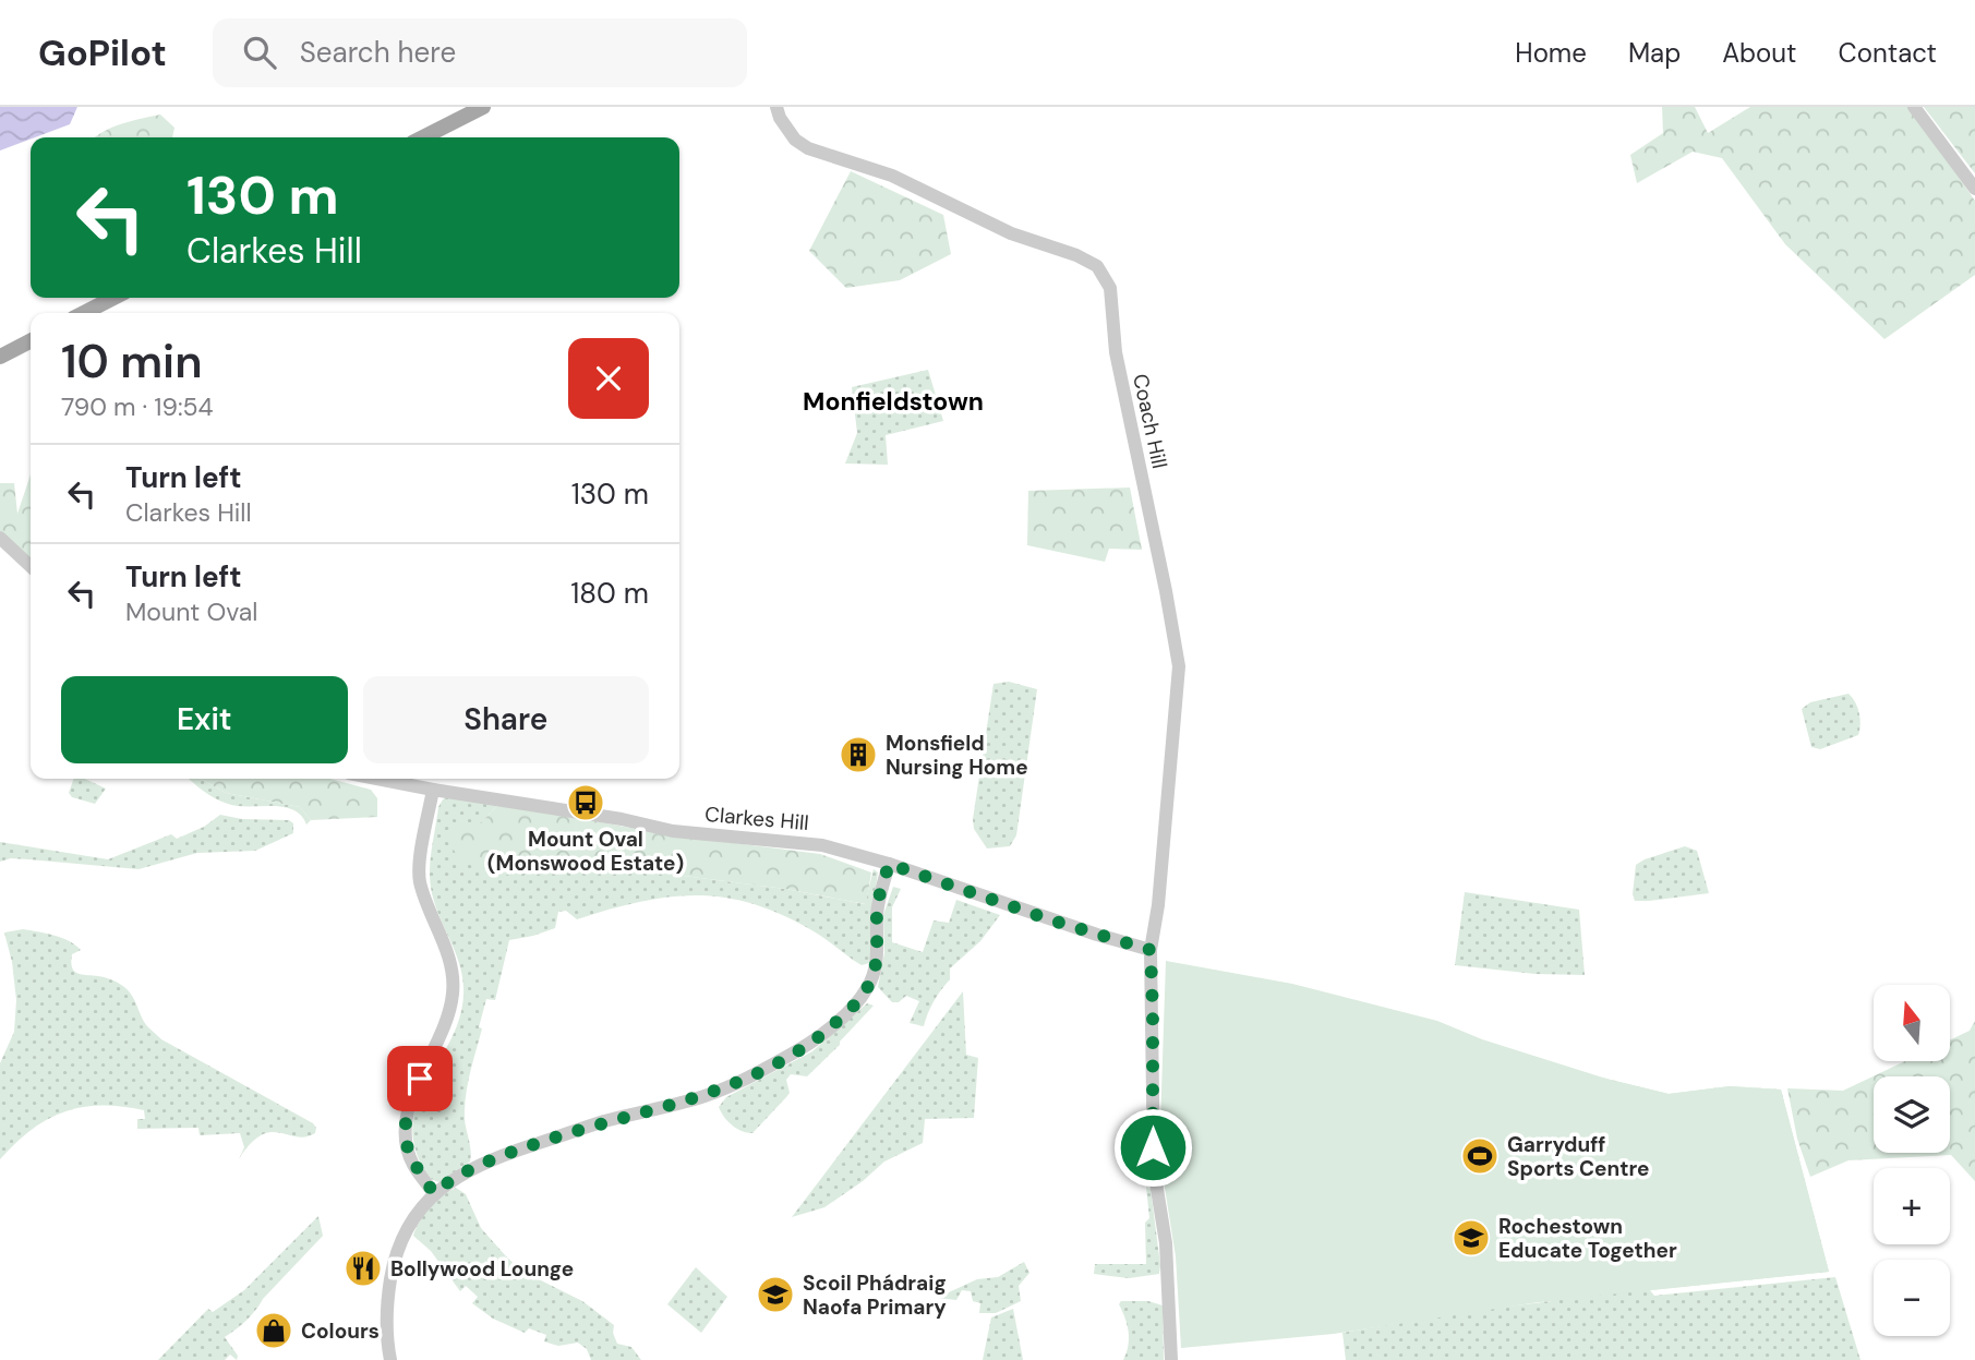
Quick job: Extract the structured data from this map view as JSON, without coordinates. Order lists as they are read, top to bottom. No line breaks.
{"streets":{"street":["Coach Hill","Clarkes Hill"]},"crossings":[["Coach Hill","Clarkes Hill"]],"districts":["Monfieldstown"],"places":{"building":["Monsfield Nursing Home"],"bus stop":["Mount Oval (Monswood Estate)"],"sports":["Garryduff Sports Centre"],"school or university":["Rochestown Educate Together","Scoil Phádraig Naofa Primary"],"restaurant":["Bollywood Lounge"],"shop":["Colours"]},"north":"top","page":{"header":"GoPilot","search":"Search here","nav":["Home","Map","About","Contact"],"turn":["130 m","Clarkes Hill"],"heading":["10 min","790 m · 19:54"],"list":[{"name":"Turn left","note":"Clarkes Hill","value":"130 m"},{"name":"Turn left","note":"Mount Oval","value":"180 m"}],"buttons":["Exit","Share"],"map_buttons":["+","−"]}}
